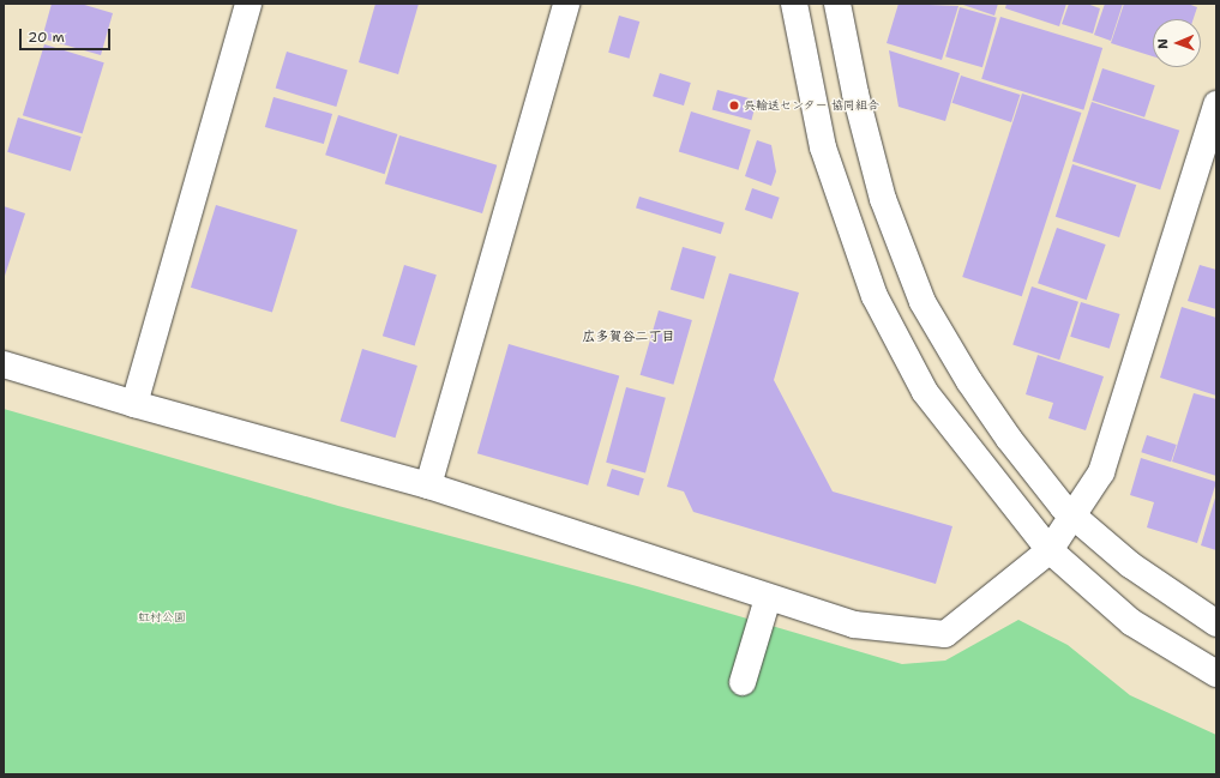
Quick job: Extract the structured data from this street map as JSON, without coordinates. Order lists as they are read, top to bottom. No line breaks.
{"districts":["広多賀谷二丁目"],"parks":["虹村公園"],"places":["呉輸送センター 協同組合"],"scale_bar":"20 m","north":"left"}
